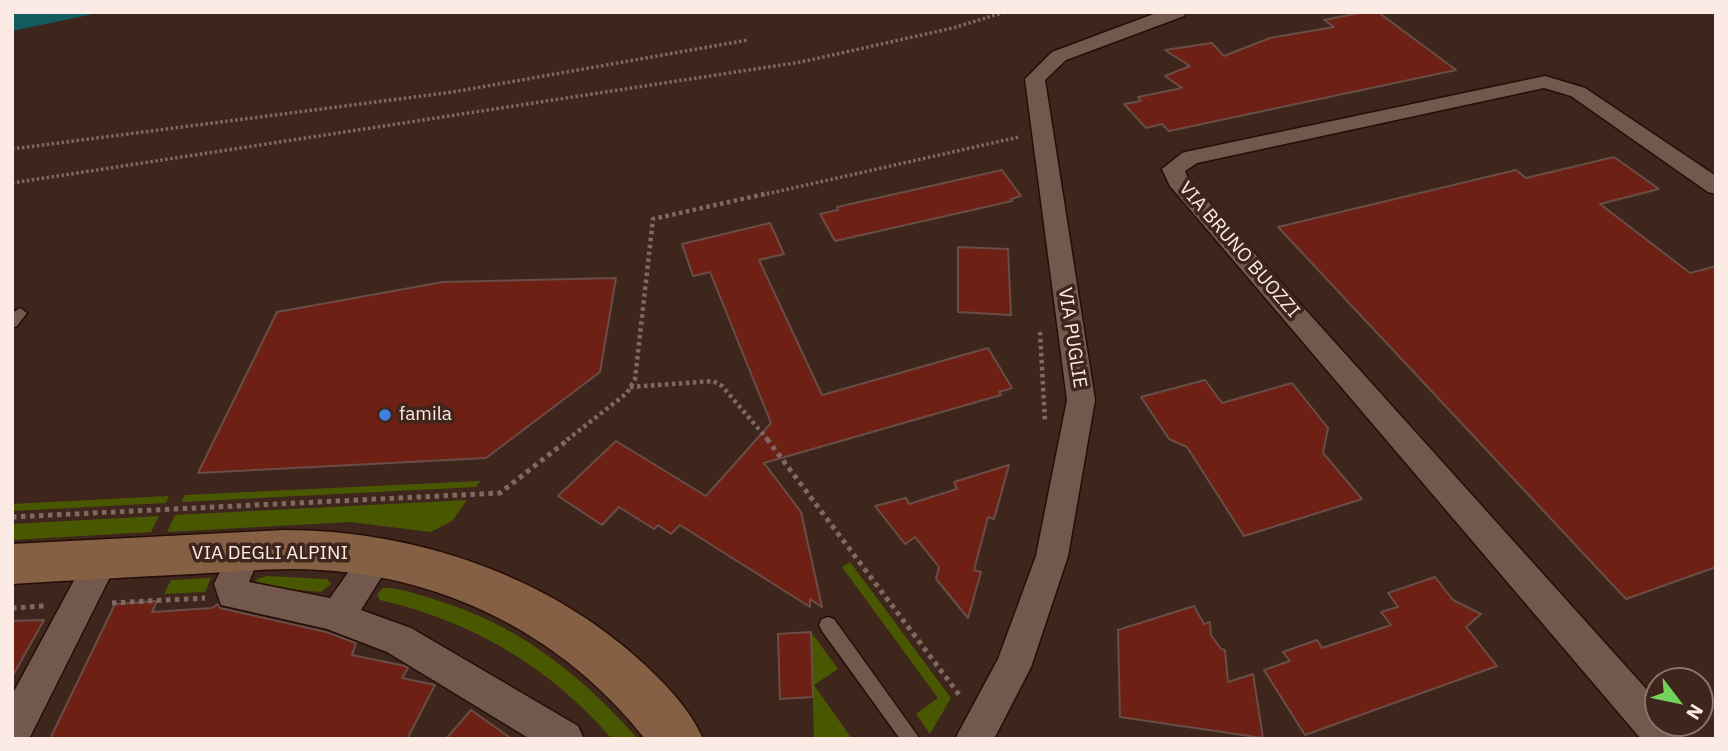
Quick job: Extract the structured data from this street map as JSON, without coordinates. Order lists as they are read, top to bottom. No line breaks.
{"streets":{"street":["VIA BRUNO BUOZZI","VIA PUGLIE","VIA DEGLI ALPINI"]},"places":["famila"],"north":"bottom right"}
